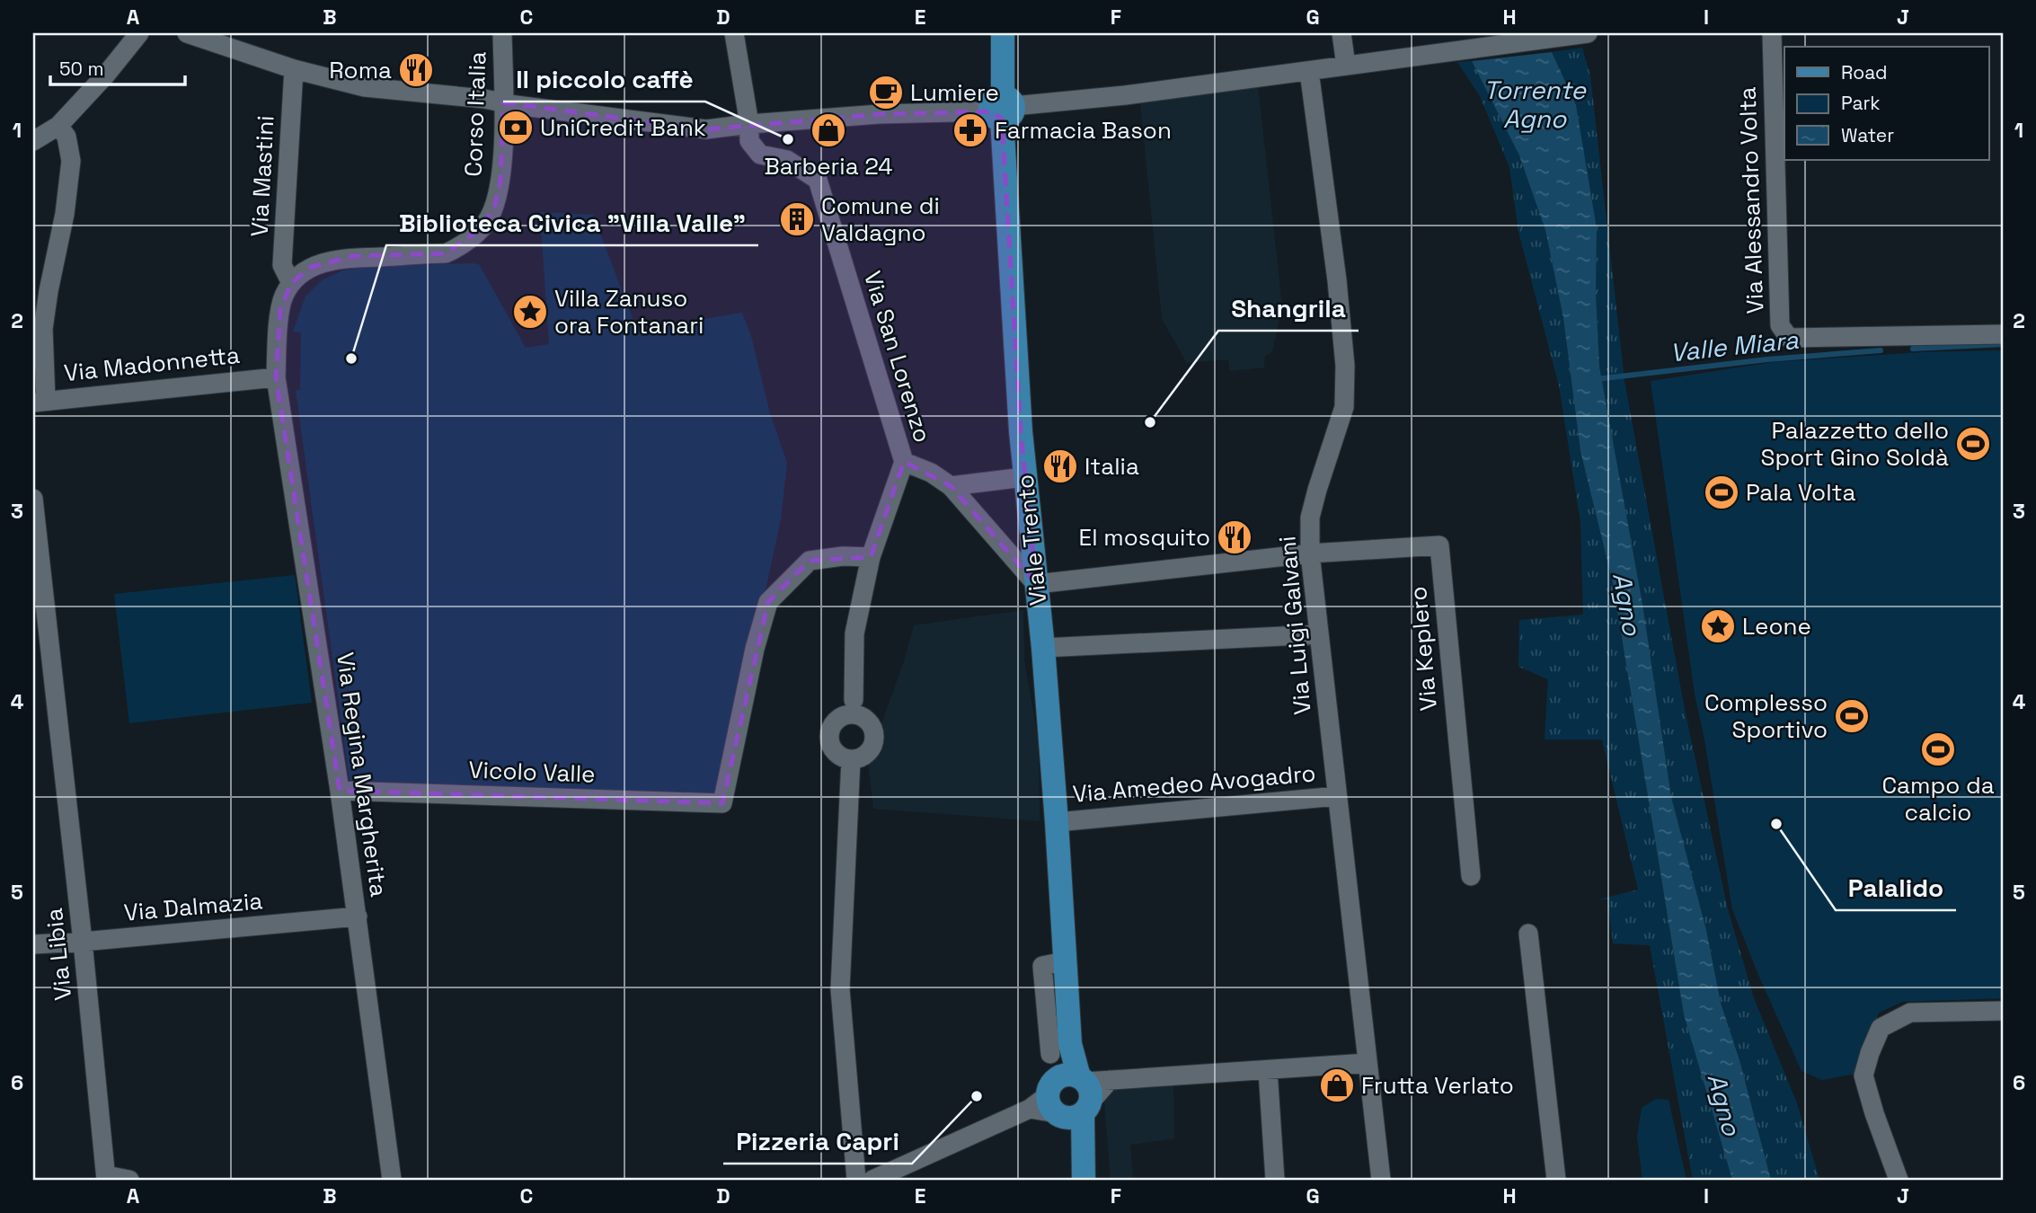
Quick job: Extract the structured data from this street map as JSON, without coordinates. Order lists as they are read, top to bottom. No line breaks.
{"streets":{"main road":["Viale Trento"],"street":["Corso Italia","Via Mastini","Via Alessandro Volta","Via San Lorenzo","Via Madonnetta","Via Luigi Galvani","Via Keplero","Vicolo Valle","Via Regina Margherita","Via Amedeo Avogadro","Via Dalmazia","Via Libia"]},"crossings":[["Corso Italia","Via Mastini"],["Via Madonnetta","Via Regina Margherita"],["Viale Trento","Via Amedeo Avogadro"],["Via Luigi Galvani","Via Keplero"],["Via Luigi Galvani","Via Amedeo Avogadro"],["Vicolo Valle","Via Regina Margherita"],["Via Regina Margherita","Via Dalmazia"],["Via Dalmazia","Via Libia"]],"water":["Torrente Agno","Valle Miara","Agno"],"places":{"restaurant":["Roma","Italia","El mosquito"],"cafe":["Lumiere"],"bank":["UniCredit Bank"],"shop":["Barberia 24","Frutta Verlato"],"pharmacy":["Farmacia Bason"],"other":["Il piccolo caffè","Biblioteca Civica \"Villa Valle\"","Shangrila","Palalido","Pizzeria Capri"],"building":["Comune di Valdagno"],"place":["Villa Zanuso ora Fontanari","Leone"],"sports":["Palazzetto dello Sport Gino Soldà","Pala Volta","Complesso Sportivo","Campo da calcio"]},"legend":["Road","Park","Water"],"scale_bar":"50 m","grid":{"columns":["A","B","C","D","E","F","G","H","I","J"],"rows":["1","2","3","4","5","6"]}}
